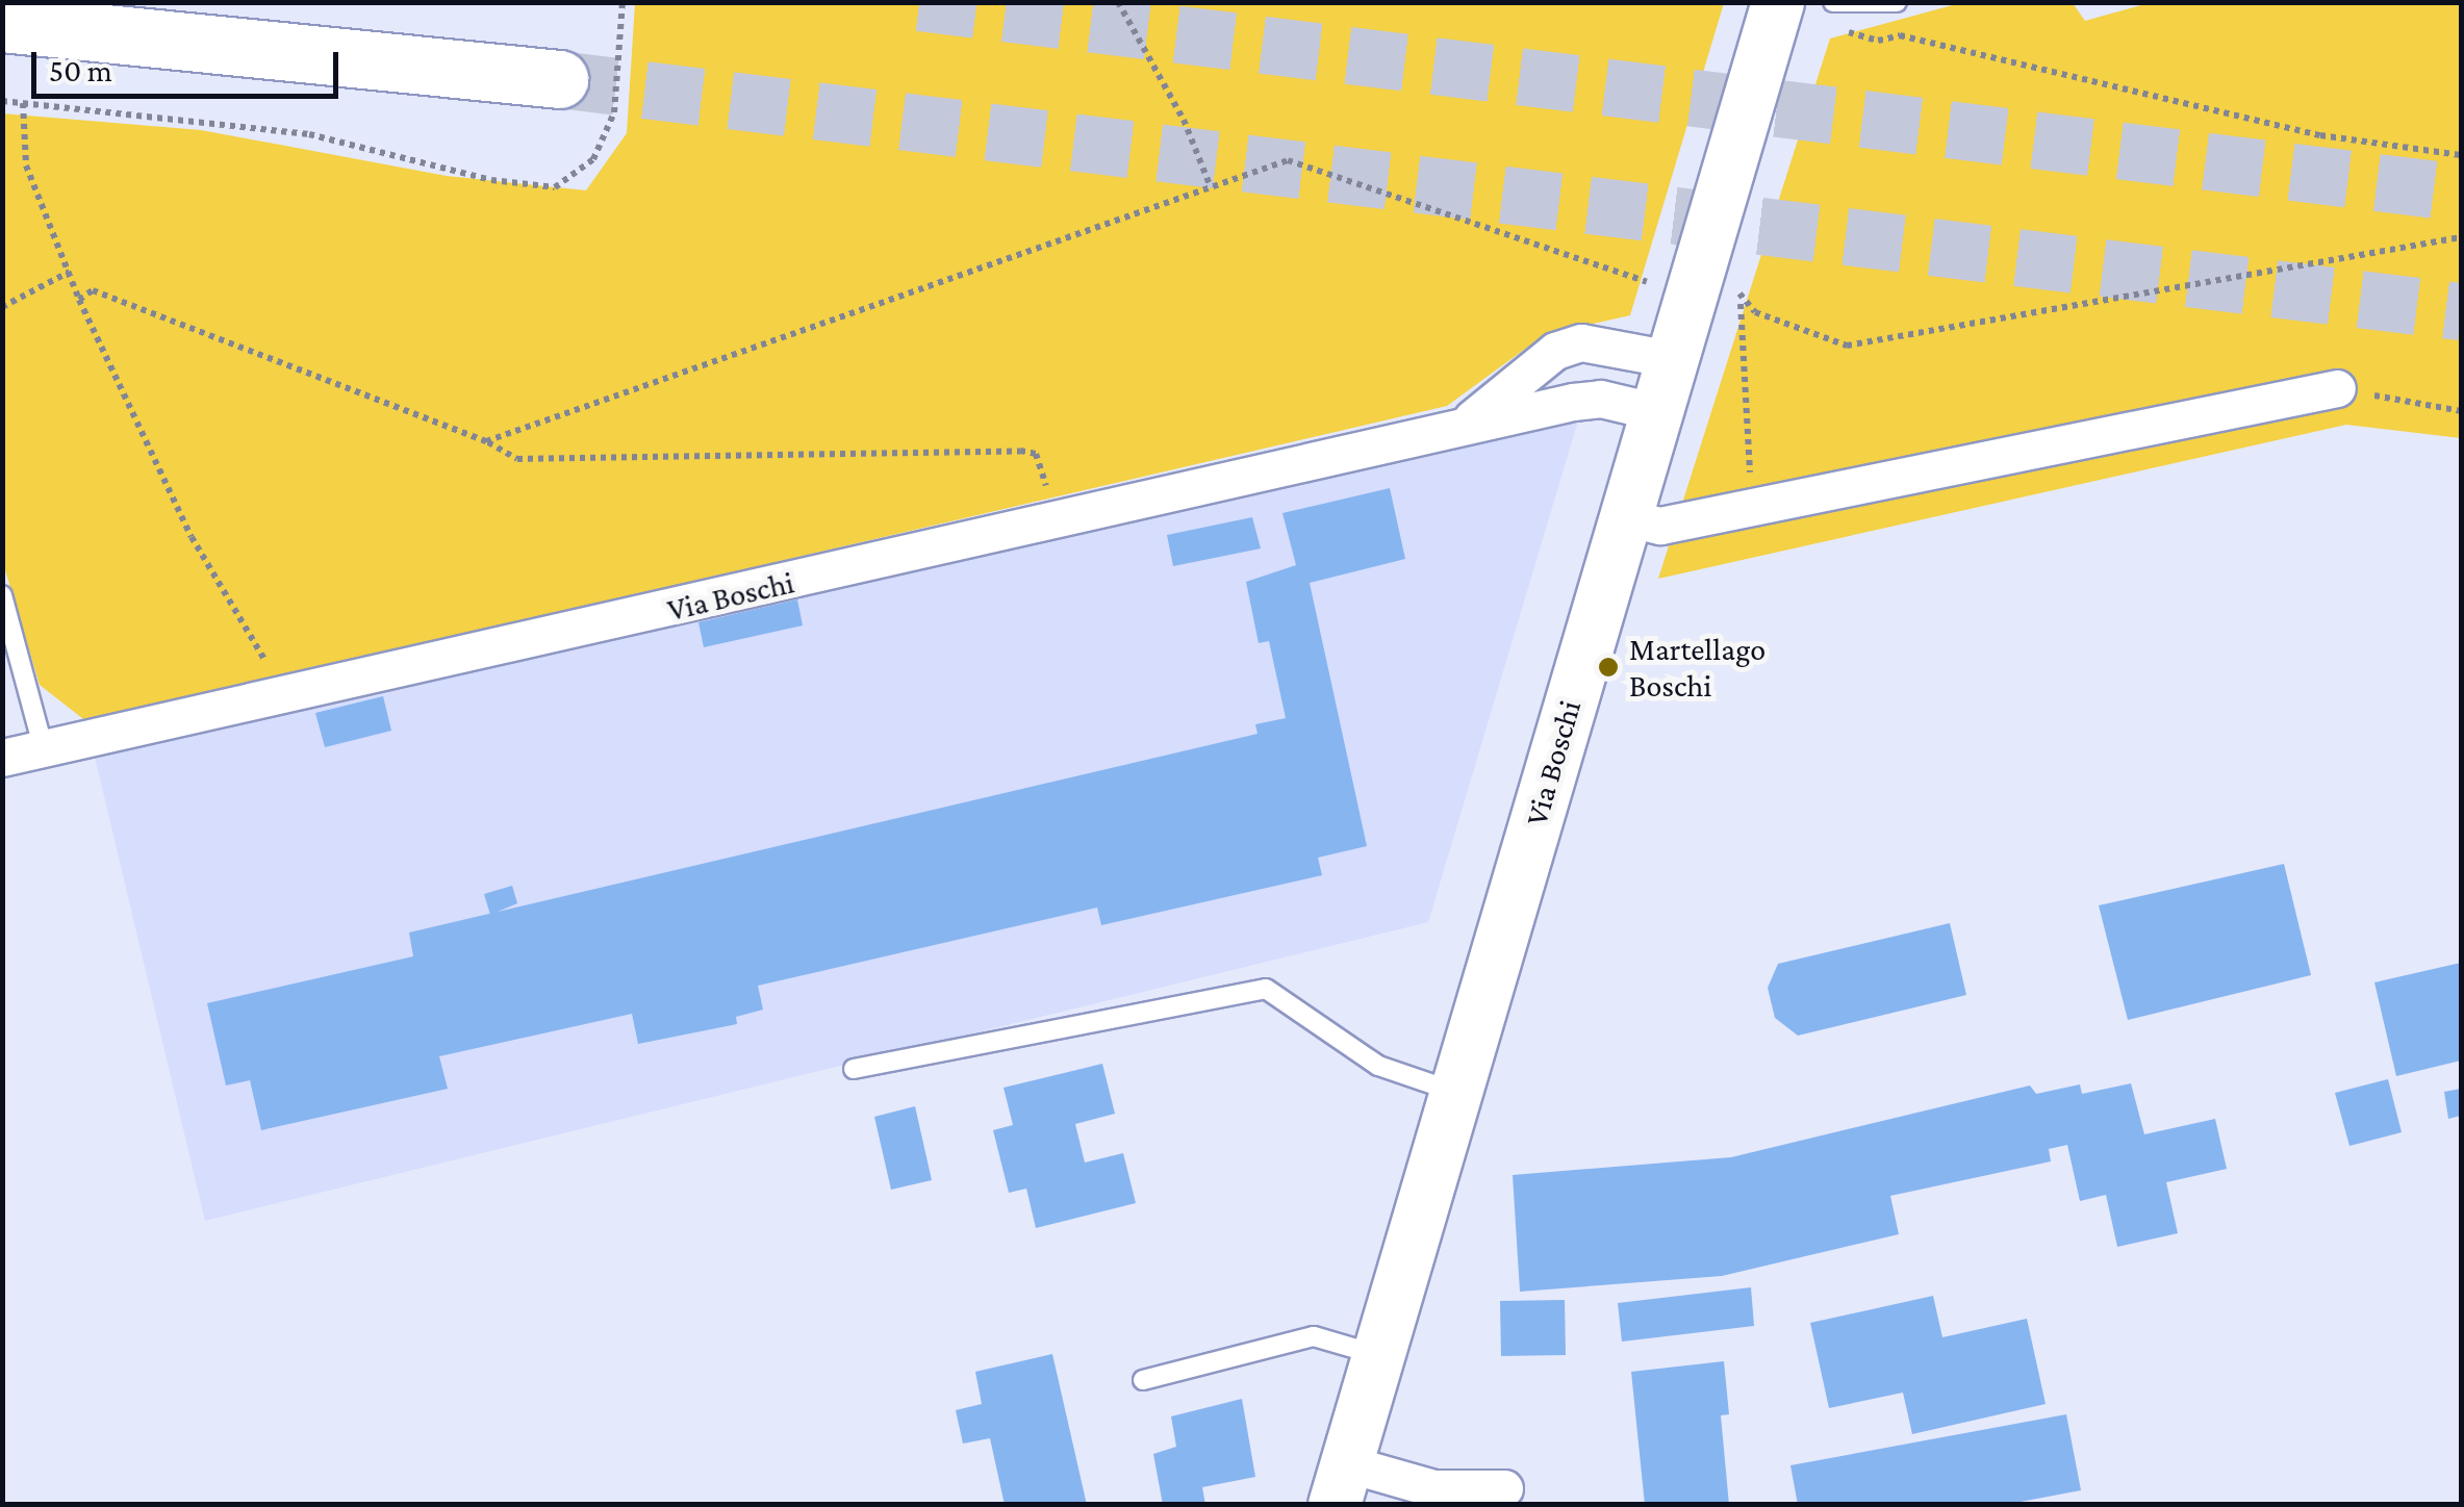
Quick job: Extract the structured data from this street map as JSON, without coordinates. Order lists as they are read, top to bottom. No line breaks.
{"streets":{"main road":["Via Boschi"]},"places":["Martellago Boschi"],"scale_bar":"50 m"}
